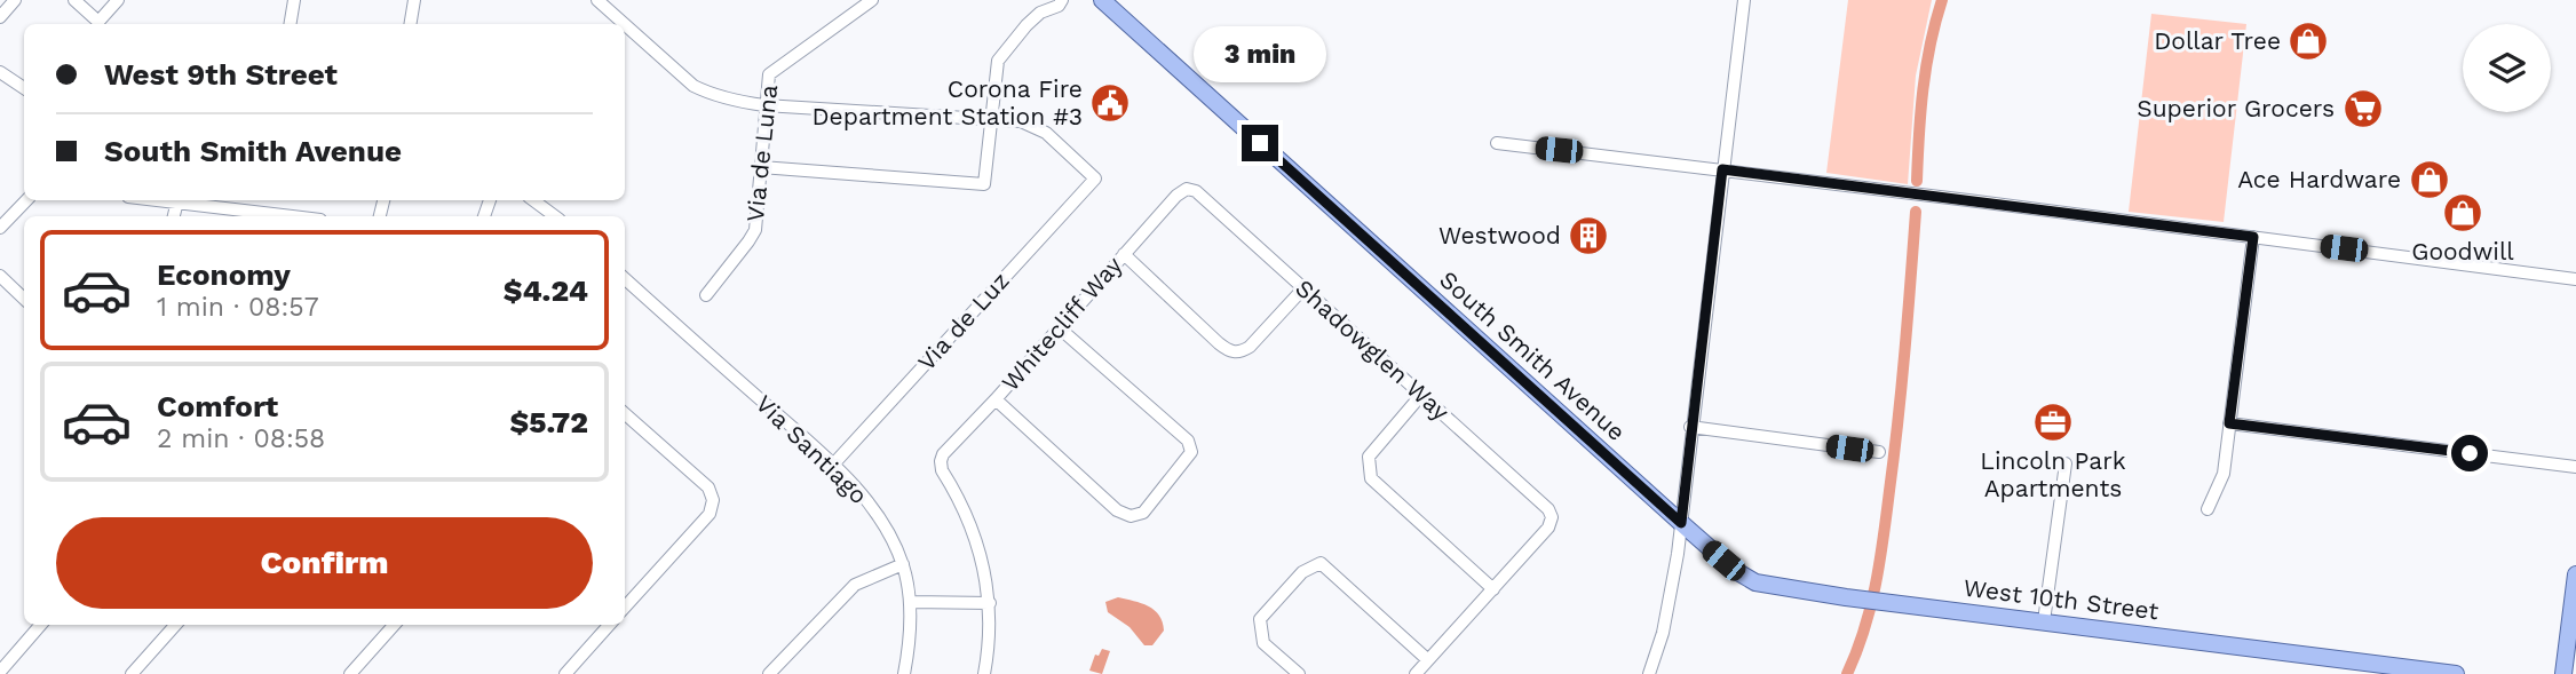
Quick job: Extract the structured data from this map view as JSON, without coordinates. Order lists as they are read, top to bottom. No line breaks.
{"streets":{"main road":["South Smith Avenue","West 10th Street"],"street":["Via de Luna","Via de Luz","Whitecliff Way","Shadowglen Way","Via Santiago"]},"crossings":[["Via de Luz","Via Santiago"],["Whitecliff Way","Shadowglen Way"],["South Smith Avenue","West 10th Street"]],"places":{"shop":["Dollar Tree","Ace Hardware","Goodwill"],"public building":["Corona Fire Department Station #3"],"supermarket":["Superior Grocers"],"building":["Westwood"],"office":["Lincoln Park Apartments"]},"page":{"banner":["West 9th Street","South Smith Avenue"],"bubble":"3 min","list":[{"name":"Economy","note":"1 min · 08:57","value":"$4.24"},{"name":"Comfort","note":"2 min · 08:58","value":"$5.72"}],"buttons":"Confirm"}}
